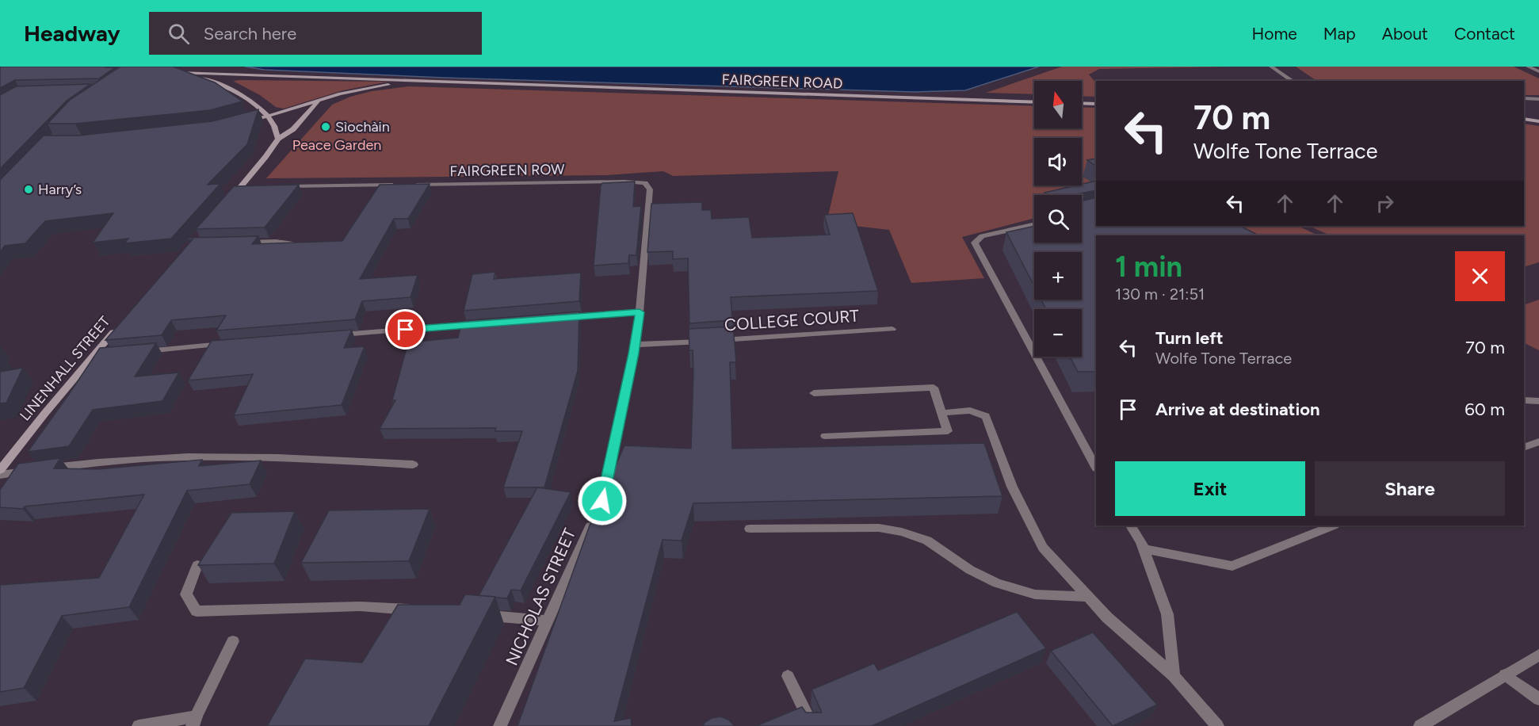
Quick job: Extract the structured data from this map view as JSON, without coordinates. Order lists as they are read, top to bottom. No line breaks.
{"streets":{"main road":["FAIRGREEN ROAD","LINENHALL STREET"],"street":["FAIRGREEN ROW","COLLEGE COURT","NICHOLAS STREET"]},"crossings":[["FAIRGREEN ROW","NICHOLAS STREET"],["COLLEGE COURT","NICHOLAS STREET"]],"parks":["Peace Garden"],"places":["Sìochàin","Harry’s"],"north":"top","page":{"header":"Headway","search":"Search here","nav":["Home","Map","About","Contact"],"map_buttons":["+","−"],"turn":["70 m","Wolfe Tone Terrace"],"heading":["1 min","130 m · 21:51"],"list":[{"name":"Turn left","note":"Wolfe Tone Terrace","value":"70 m"},{"name":"Arrive at destination","value":"60 m"}],"buttons":["Exit","Share"]}}
